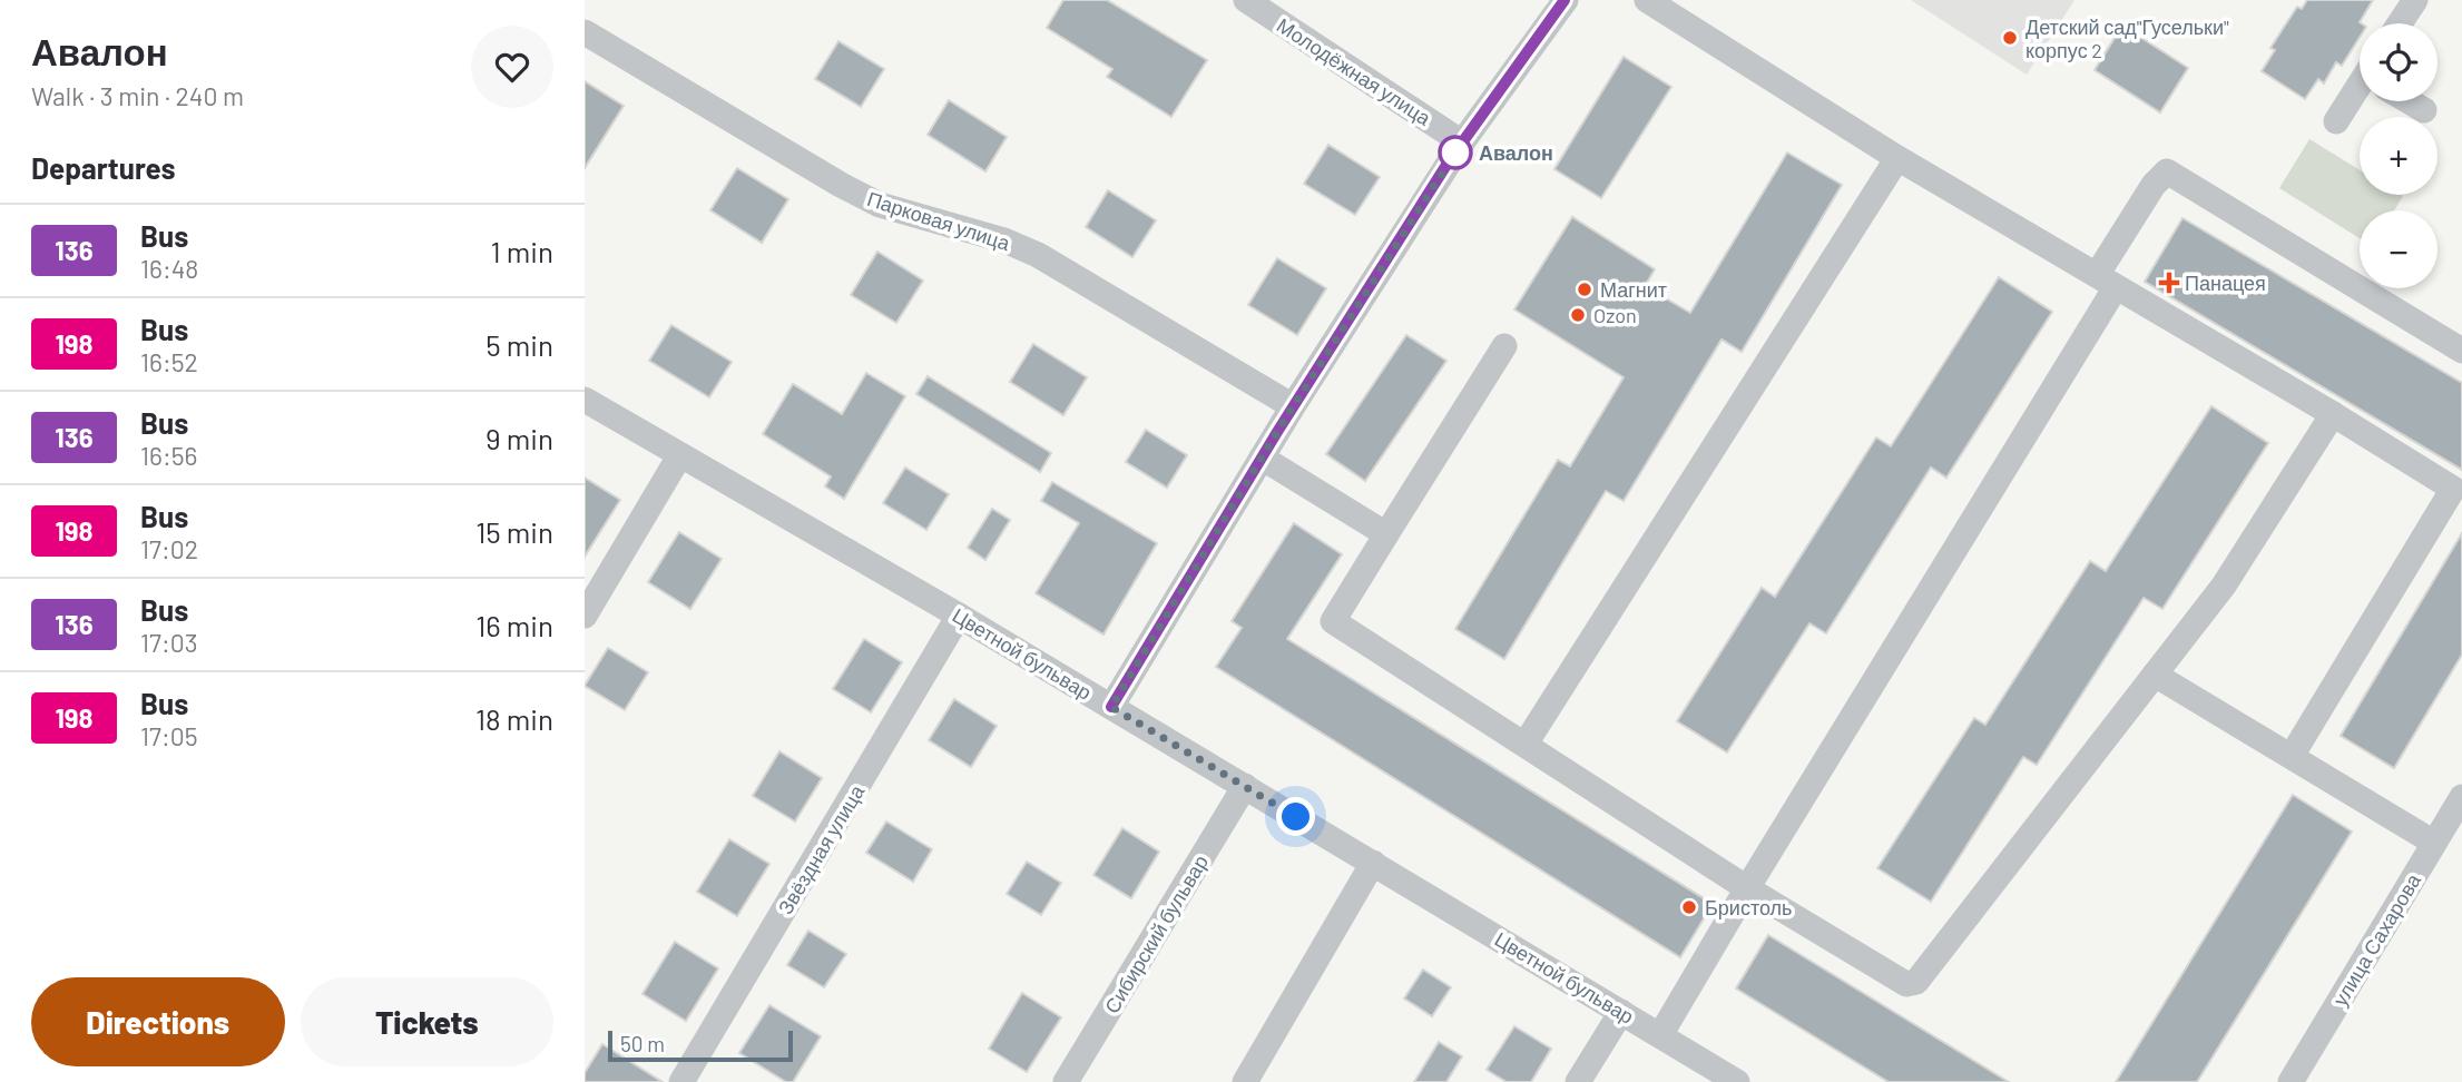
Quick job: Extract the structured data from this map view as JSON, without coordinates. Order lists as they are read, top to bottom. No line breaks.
{"streets":{"street":["Молодёжная улица","Парковая улица","Цветной бульвар","Звёздная улица","Сибирский бульвар","улица Сахарова"]},"crossings":[["Цветной бульвар","Звёздная улица"],["Цветной бульвар","Сибирский бульвар"]],"places":{"other":["Детский сад\"Гусельки\" корпус 2","Авалон","Магнит","Ozon","Бристоль"],"health":["Панацея"]},"lines":["bus line 136"],"scale_bar":"50 m","page":{"heading":[["Авалон","Walk · 3 min · 240 m"],"Departures"],"map_buttons":["+","−"],"list":[{"mark":"136","name":"Bus","note":"16:48","value":"1 min"},{"mark":"198","name":"Bus","note":"16:52","value":"5 min"},{"mark":"136","name":"Bus","note":"16:56","value":"9 min"},{"mark":"198","name":"Bus","note":"17:02","value":"15 min"},{"mark":"136","name":"Bus","note":"17:03","value":"16 min"},{"mark":"198","name":"Bus","note":"17:05","value":"18 min"}],"buttons":["Directions","Tickets"],"scale":"50 m"}}
